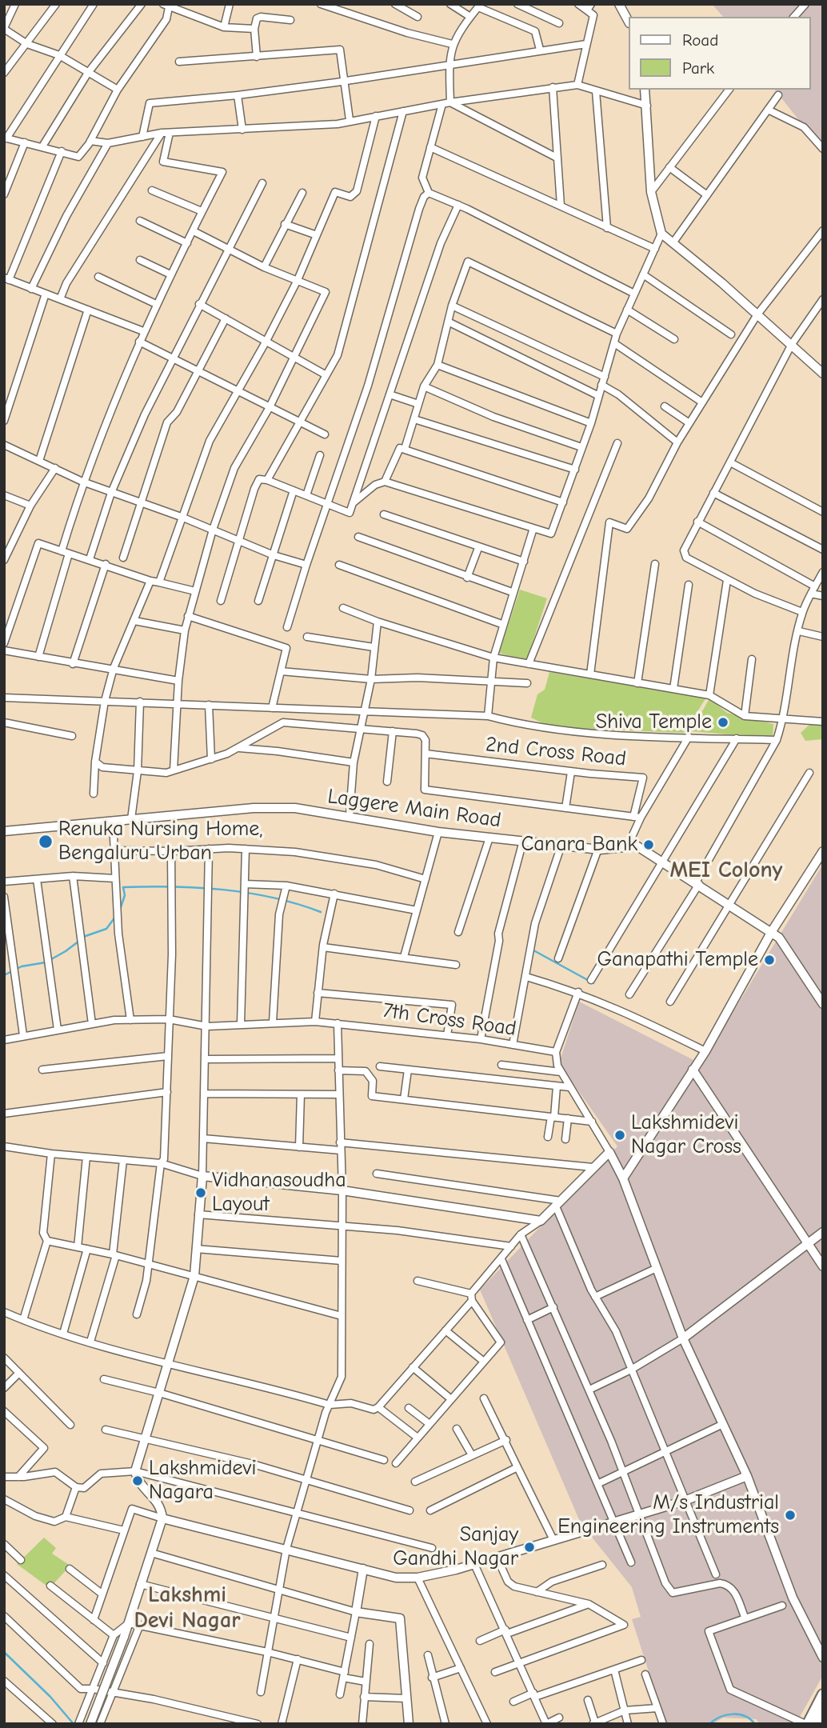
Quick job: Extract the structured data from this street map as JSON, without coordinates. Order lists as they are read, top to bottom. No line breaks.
{"streets":{"street":["2nd Cross Road","Laggere Main Road","7th Cross Road"]},"districts":["MEI Colony","Lakshmi Devi Nagar"],"places":["Shiva Temple","Renuka Nursing Home, Bengaluru Urban","Canara Bank","Ganapathi Temple","Lakshmidevi Nagar Cross","Vidhanasoudha Layout","Lakshmidevi Nagara","M/s Industrial Engineering Instruments","Sanjay Gandhi Nagar"],"legend":["Road","Park"]}
